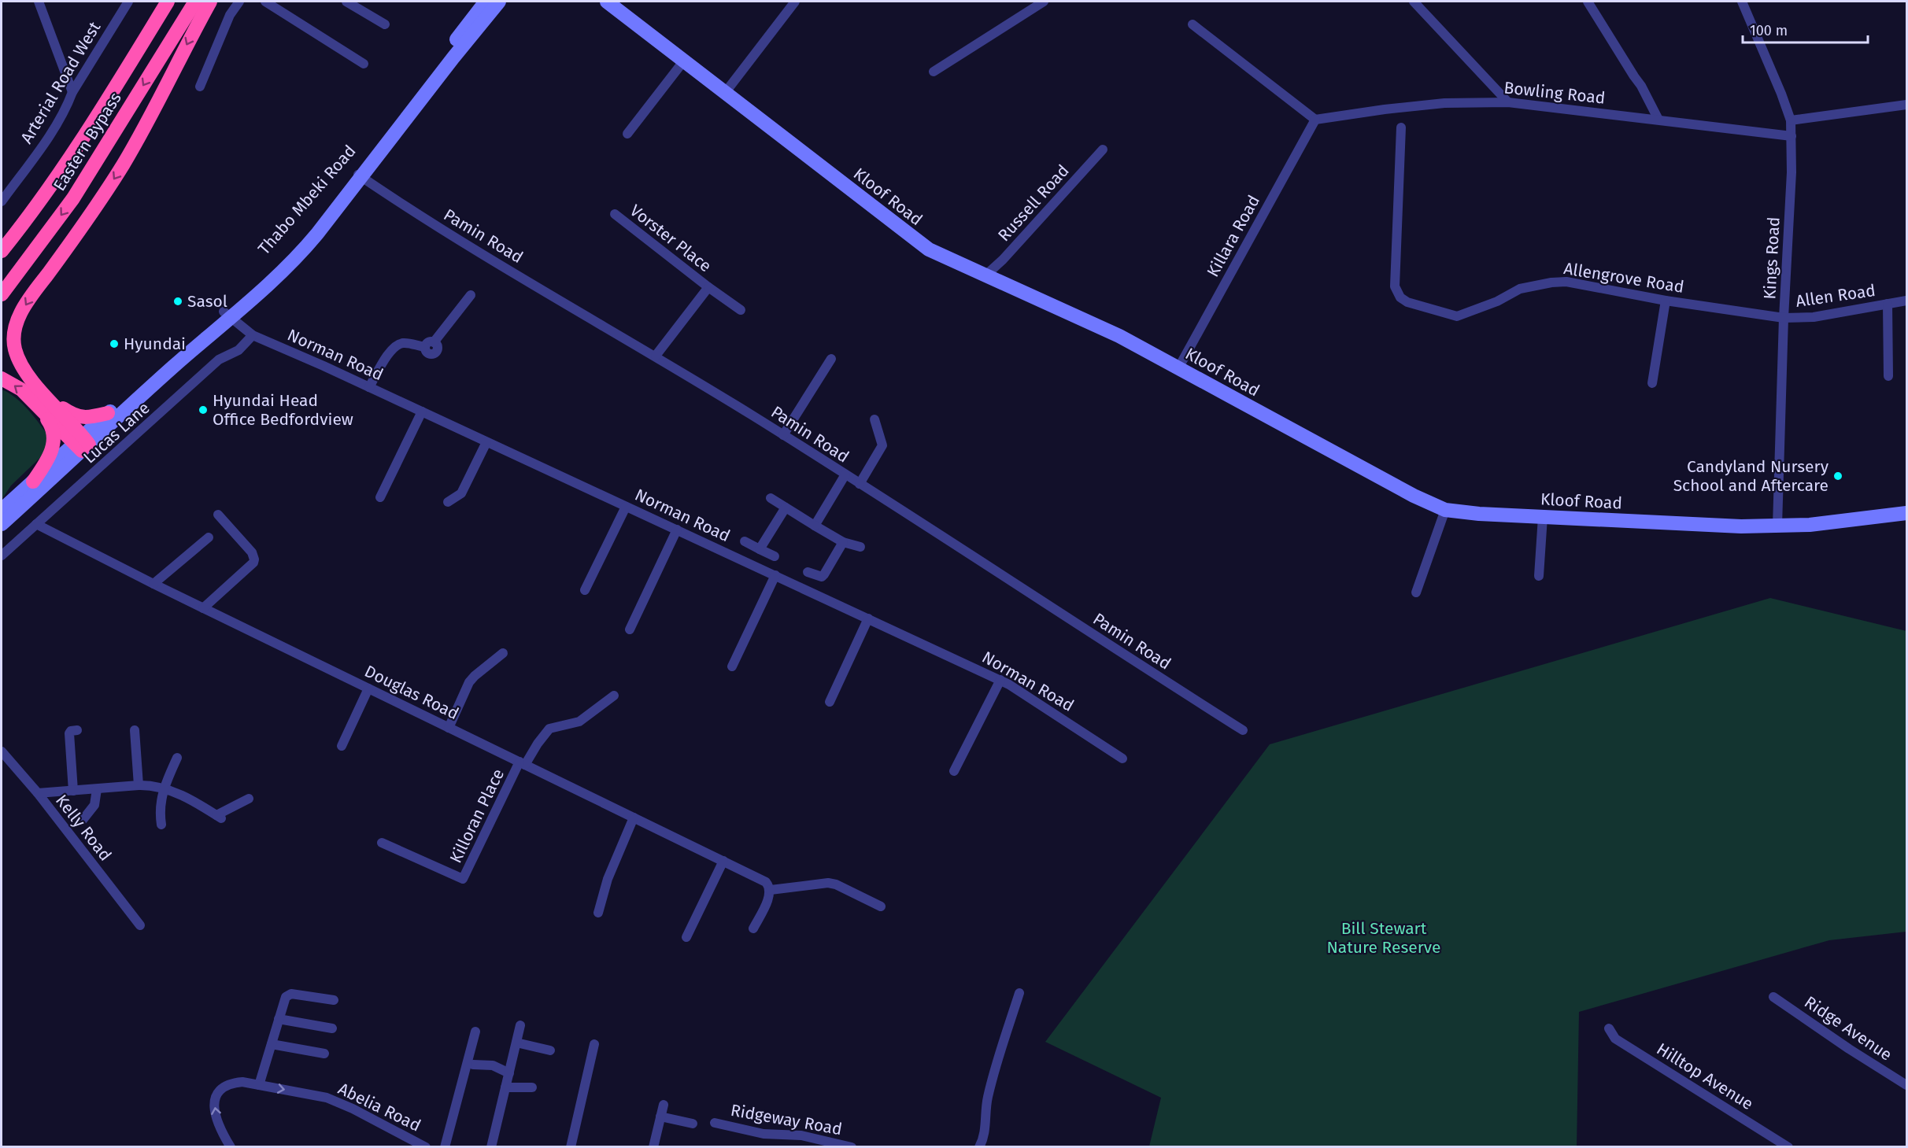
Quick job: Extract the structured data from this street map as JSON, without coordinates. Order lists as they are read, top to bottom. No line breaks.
{"streets":{"highway":["Eastern Bypass"],"main road":["Kloof Road","Thabo Mbeki Road"],"street":["Arterial Road West","Bowling Road","Russell Road","Pamin Road","Killara Road","Vorster Place","Kings Road","Allengrove Road","Allen Road","Norman Road","Lucas Lane","Douglas Road","Killoran Place","Kelly Road","Ridge Avenue","Hilltop Avenue","Abelia Road","Ridgeway Road"]},"crossings":[["Bowling Road","Killara Road"],["Bowling Road","Kings Road"],["Kloof Road","Russell Road"],["Kloof Road","Killara Road"],["Kloof Road","Kings Road"],["Thabo Mbeki Road","Pamin Road"],["Thabo Mbeki Road","Norman Road"],["Pamin Road","Vorster Place"],["Kings Road","Allen Road"],["Allengrove Road","Allen Road"],["Norman Road","Lucas Lane"],["Lucas Lane","Douglas Road"],["Douglas Road","Killoran Place"]],"parks":["Bill Stewart Nature Reserve"],"places":["Sasol","Hyundai","Hyundai Head Office Bedfordview","Candyland Nursery School and Aftercare"],"scale_bar":"100 m"}
